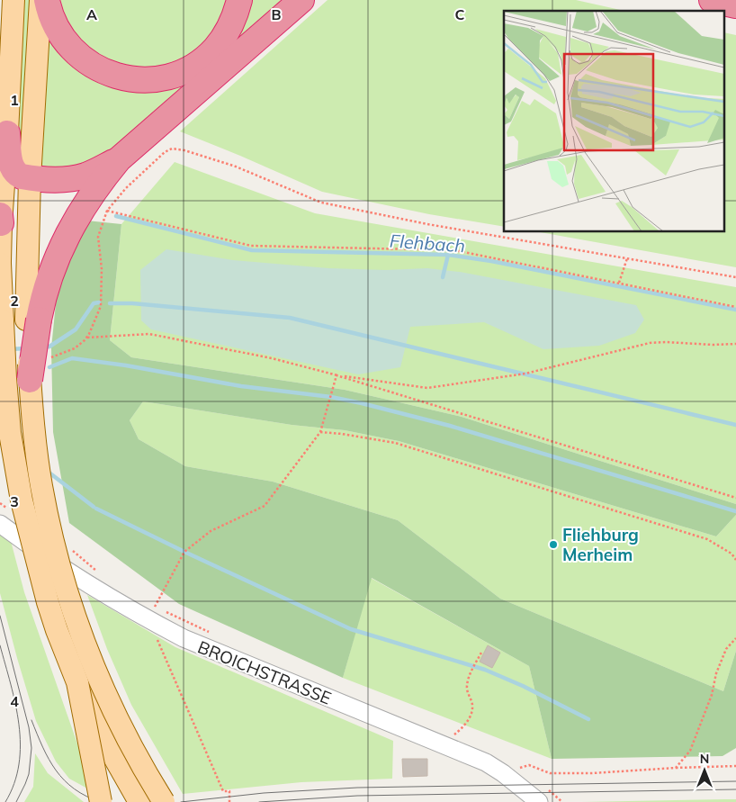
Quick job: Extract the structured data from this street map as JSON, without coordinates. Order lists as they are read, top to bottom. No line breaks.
{"streets":{"street":["BROICHSTRASSE"]},"water":["Flehbach"],"places":["Fliehburg Merheim"],"north":"top","grid":{"columns":["A","B","C"],"rows":["1","2","3","4"]}}
